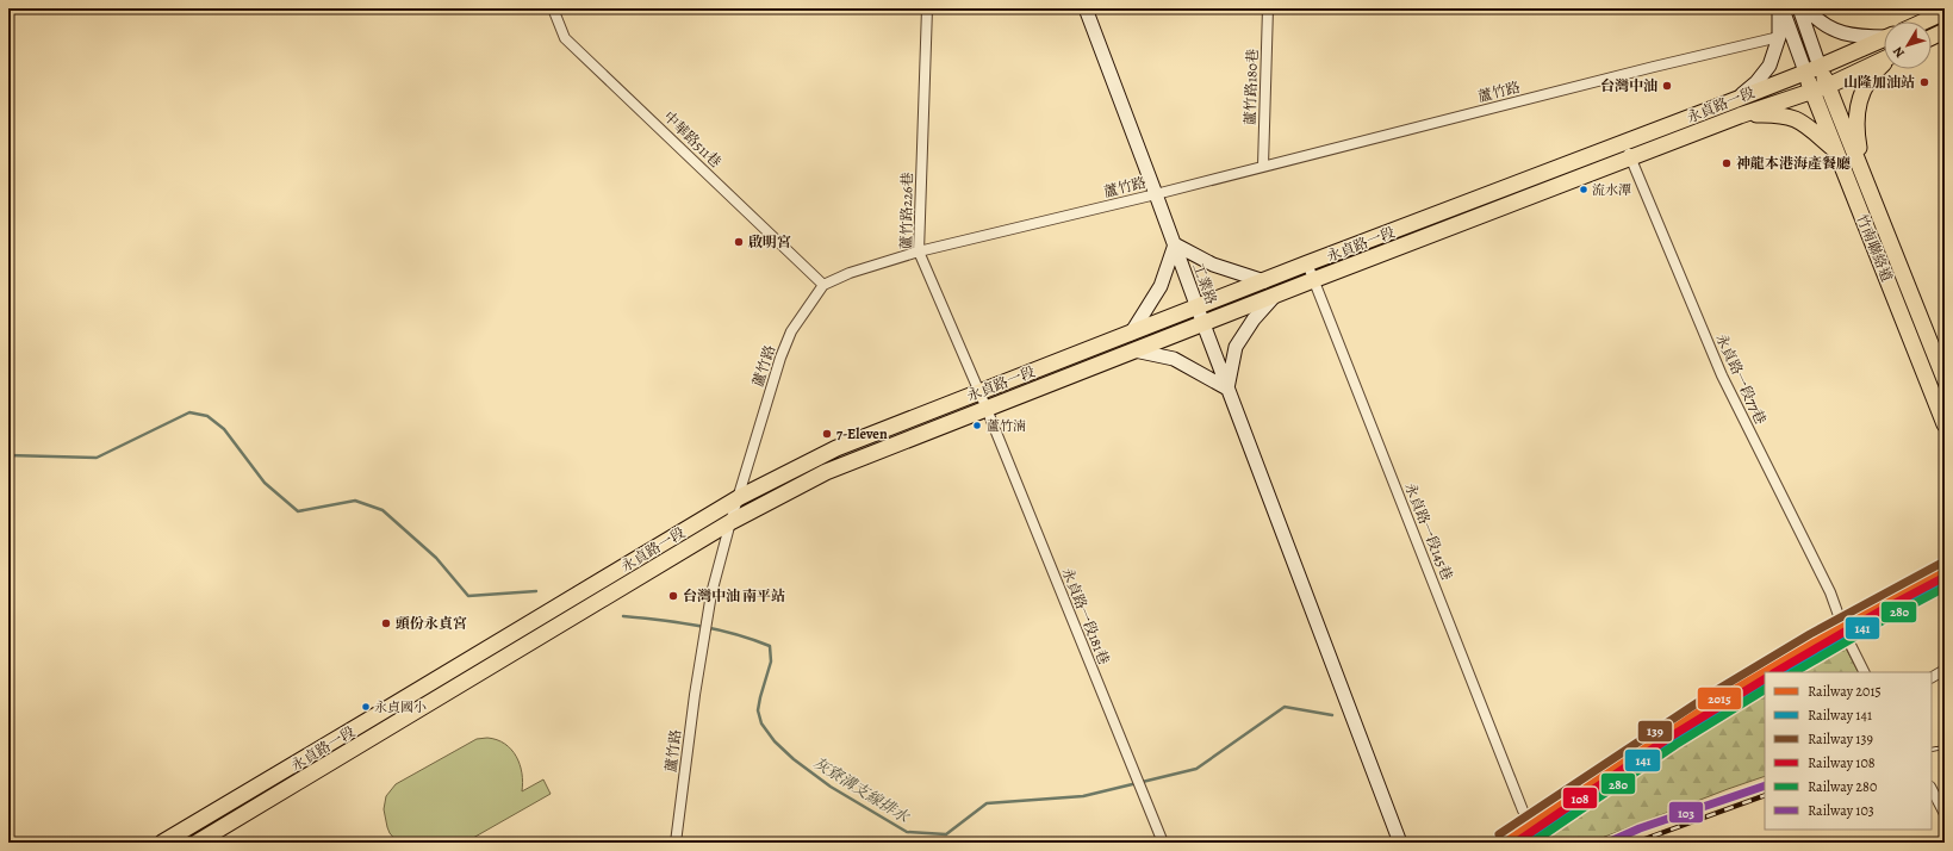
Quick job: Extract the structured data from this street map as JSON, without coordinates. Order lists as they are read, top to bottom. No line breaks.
{"streets":{"main road":["永貞路一段","竹南聯絡道"],"street":["蘆竹路180巷","蘆竹路","中華路511巷","蘆竹路226巷","工業路","永貞路一段77巷","永貞路一段145巷","永貞路一段181巷"]},"crossings":[["蘆竹路180巷","蘆竹路"],["蘆竹路","永貞路一段"],["蘆竹路","中華路511巷"],["蘆竹路","蘆竹路226巷"],["蘆竹路","工業路"],["永貞路一段","蘆竹路226巷"],["永貞路一段","竹南聯絡道"],["永貞路一段","工業路"],["永貞路一段","永貞路一段77巷"],["永貞路一段","永貞路一段145巷"],["永貞路一段","永貞路一段181巷"],["蘆竹路226巷","永貞路一段181巷"]],"water":["灰寮溝支線排水"],"places":["山隆加油站","台灣中油","神龍本港海產餐廳","流水潭","啟明宮","蘆竹湳","7-Eleven","台灣中油 南平站","頭份永貞宮","永貞國小"],"lines":["rail line 139","rail line 2015","rail line 108","rail line 141","rail line 280","rail line 103"],"legend":["Railway 2015","Railway 141","Railway 139","Railway 108","Railway 280","Railway 103"],"north":"bottom left"}
